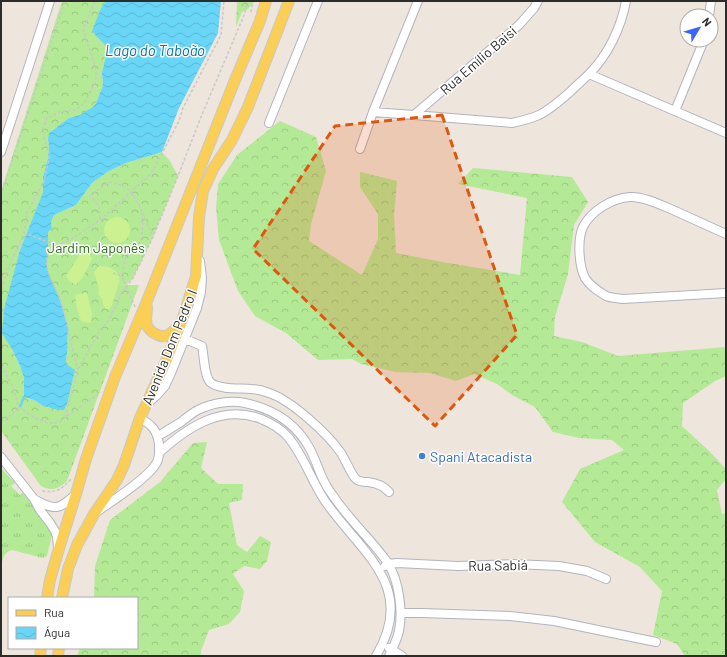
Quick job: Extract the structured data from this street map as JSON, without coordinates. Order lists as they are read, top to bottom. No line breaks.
{"streets":{"main road":["Avenida Dom Pedro I"],"street":["Rua Emílio Baisi","Rua Sabiá"]},"water":["Lago do Taboão"],"parks":["Jardim Japonês"],"places":["Spani Atacadista"],"legend":["Rua","Água"],"north":"top right"}
